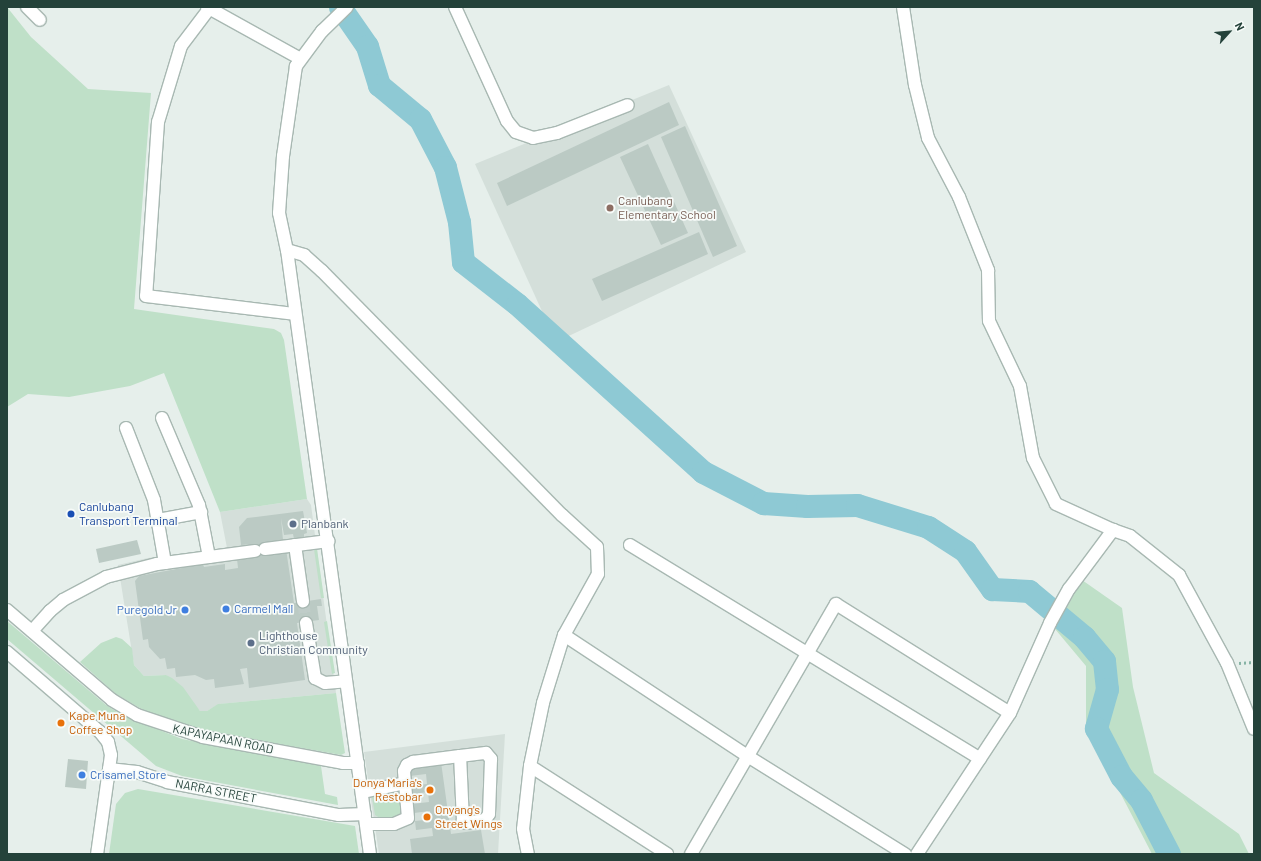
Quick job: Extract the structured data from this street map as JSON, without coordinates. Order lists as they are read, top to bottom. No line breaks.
{"streets":{"street":["KAPAYAPAAN ROAD","NARRA STREET"]},"places":["Canlubang Elementary School","Canlubang Transport Terminal","Planbank","Carmel Mall","Puregold Jr","Lighthouse Christian Community","Kape Muna Coffee Shop","Crisamel Store","Donya Maria's Restobar","Onyang's Street Wings"],"north":"top right"}
